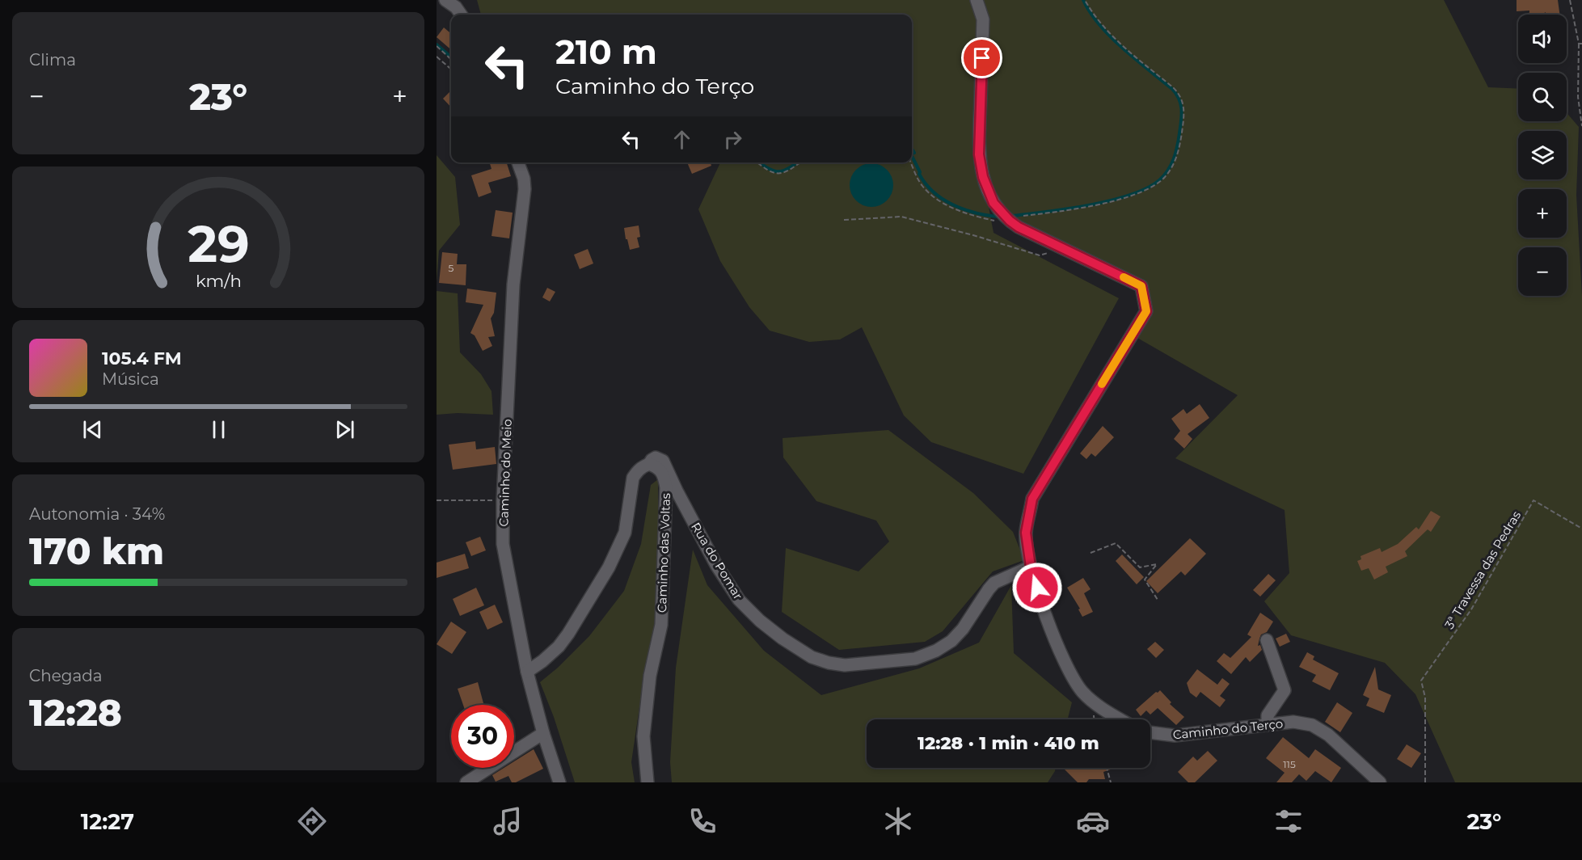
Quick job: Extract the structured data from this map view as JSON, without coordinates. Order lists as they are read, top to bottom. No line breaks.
{"streets":{"street":["Caminho do Meio","Caminho das Voltas","Rua do Pomar","Caminho do Terço"],"path":["3ª Travessa das Pedras"]},"crossings":[["Caminho das Voltas","Rua do Pomar"]],"house_numbers":["5","115"],"page":{"tile":["Clima",["Autonomia · 34%","170 km"],["Chegada","12:28"]],"map_buttons":["+","−"],"turn":["210 m","Caminho do Terço"],"heat":["−","23°","+"],"song":["105.4 FM","Música"],"limit":"30","trip":"12:28 · 1 min · 410 m","tabs":["12:27","23°"],"gauge":["29","km/h"]}}
